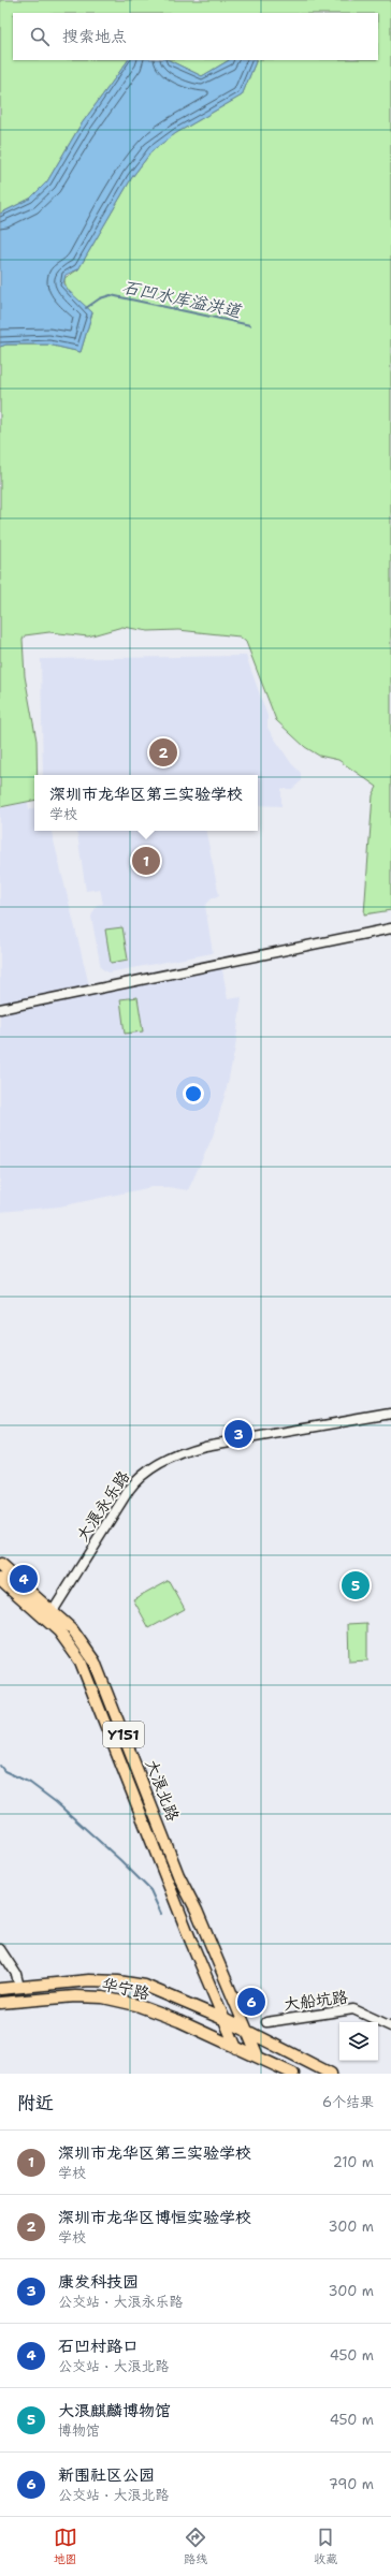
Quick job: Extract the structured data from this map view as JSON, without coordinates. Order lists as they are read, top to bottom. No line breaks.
{"streets":{"main road":["Y151","大浪北路","华宁路"],"street":["大浪永乐路","大船坑路"]},"crossings":[["大浪永乐路","大浪北路"],["大浪北路","华宁路"]],"water":["石凹水库溢洪道"],"page":{"search":"搜索地点","pins":["2","1","3","4","5","6"],"popup":["深圳市龙华区第三实验学校","学校"],"heading":["附近","6个结果"],"list":[{"mark":"1","name":"深圳市龙华区第三实验学校","note":"学校","value":"210 m"},{"mark":"2","name":"深圳市龙华区博恒实验学校","note":"学校","value":"300 m"},{"mark":"3","name":"康发科技园","note":"公交站 · 大浪永乐路","value":"300 m"},{"mark":"4","name":"石凹村路口","note":"公交站 · 大浪北路","value":"450 m"},{"mark":"5","name":"大浪麒麟博物馆","note":"博物馆","value":"450 m"},{"mark":"6","name":"新围社区公园","note":"公交站 · 大浪北路","value":"790 m"}],"nav":["地图","路线","收藏"]}}
